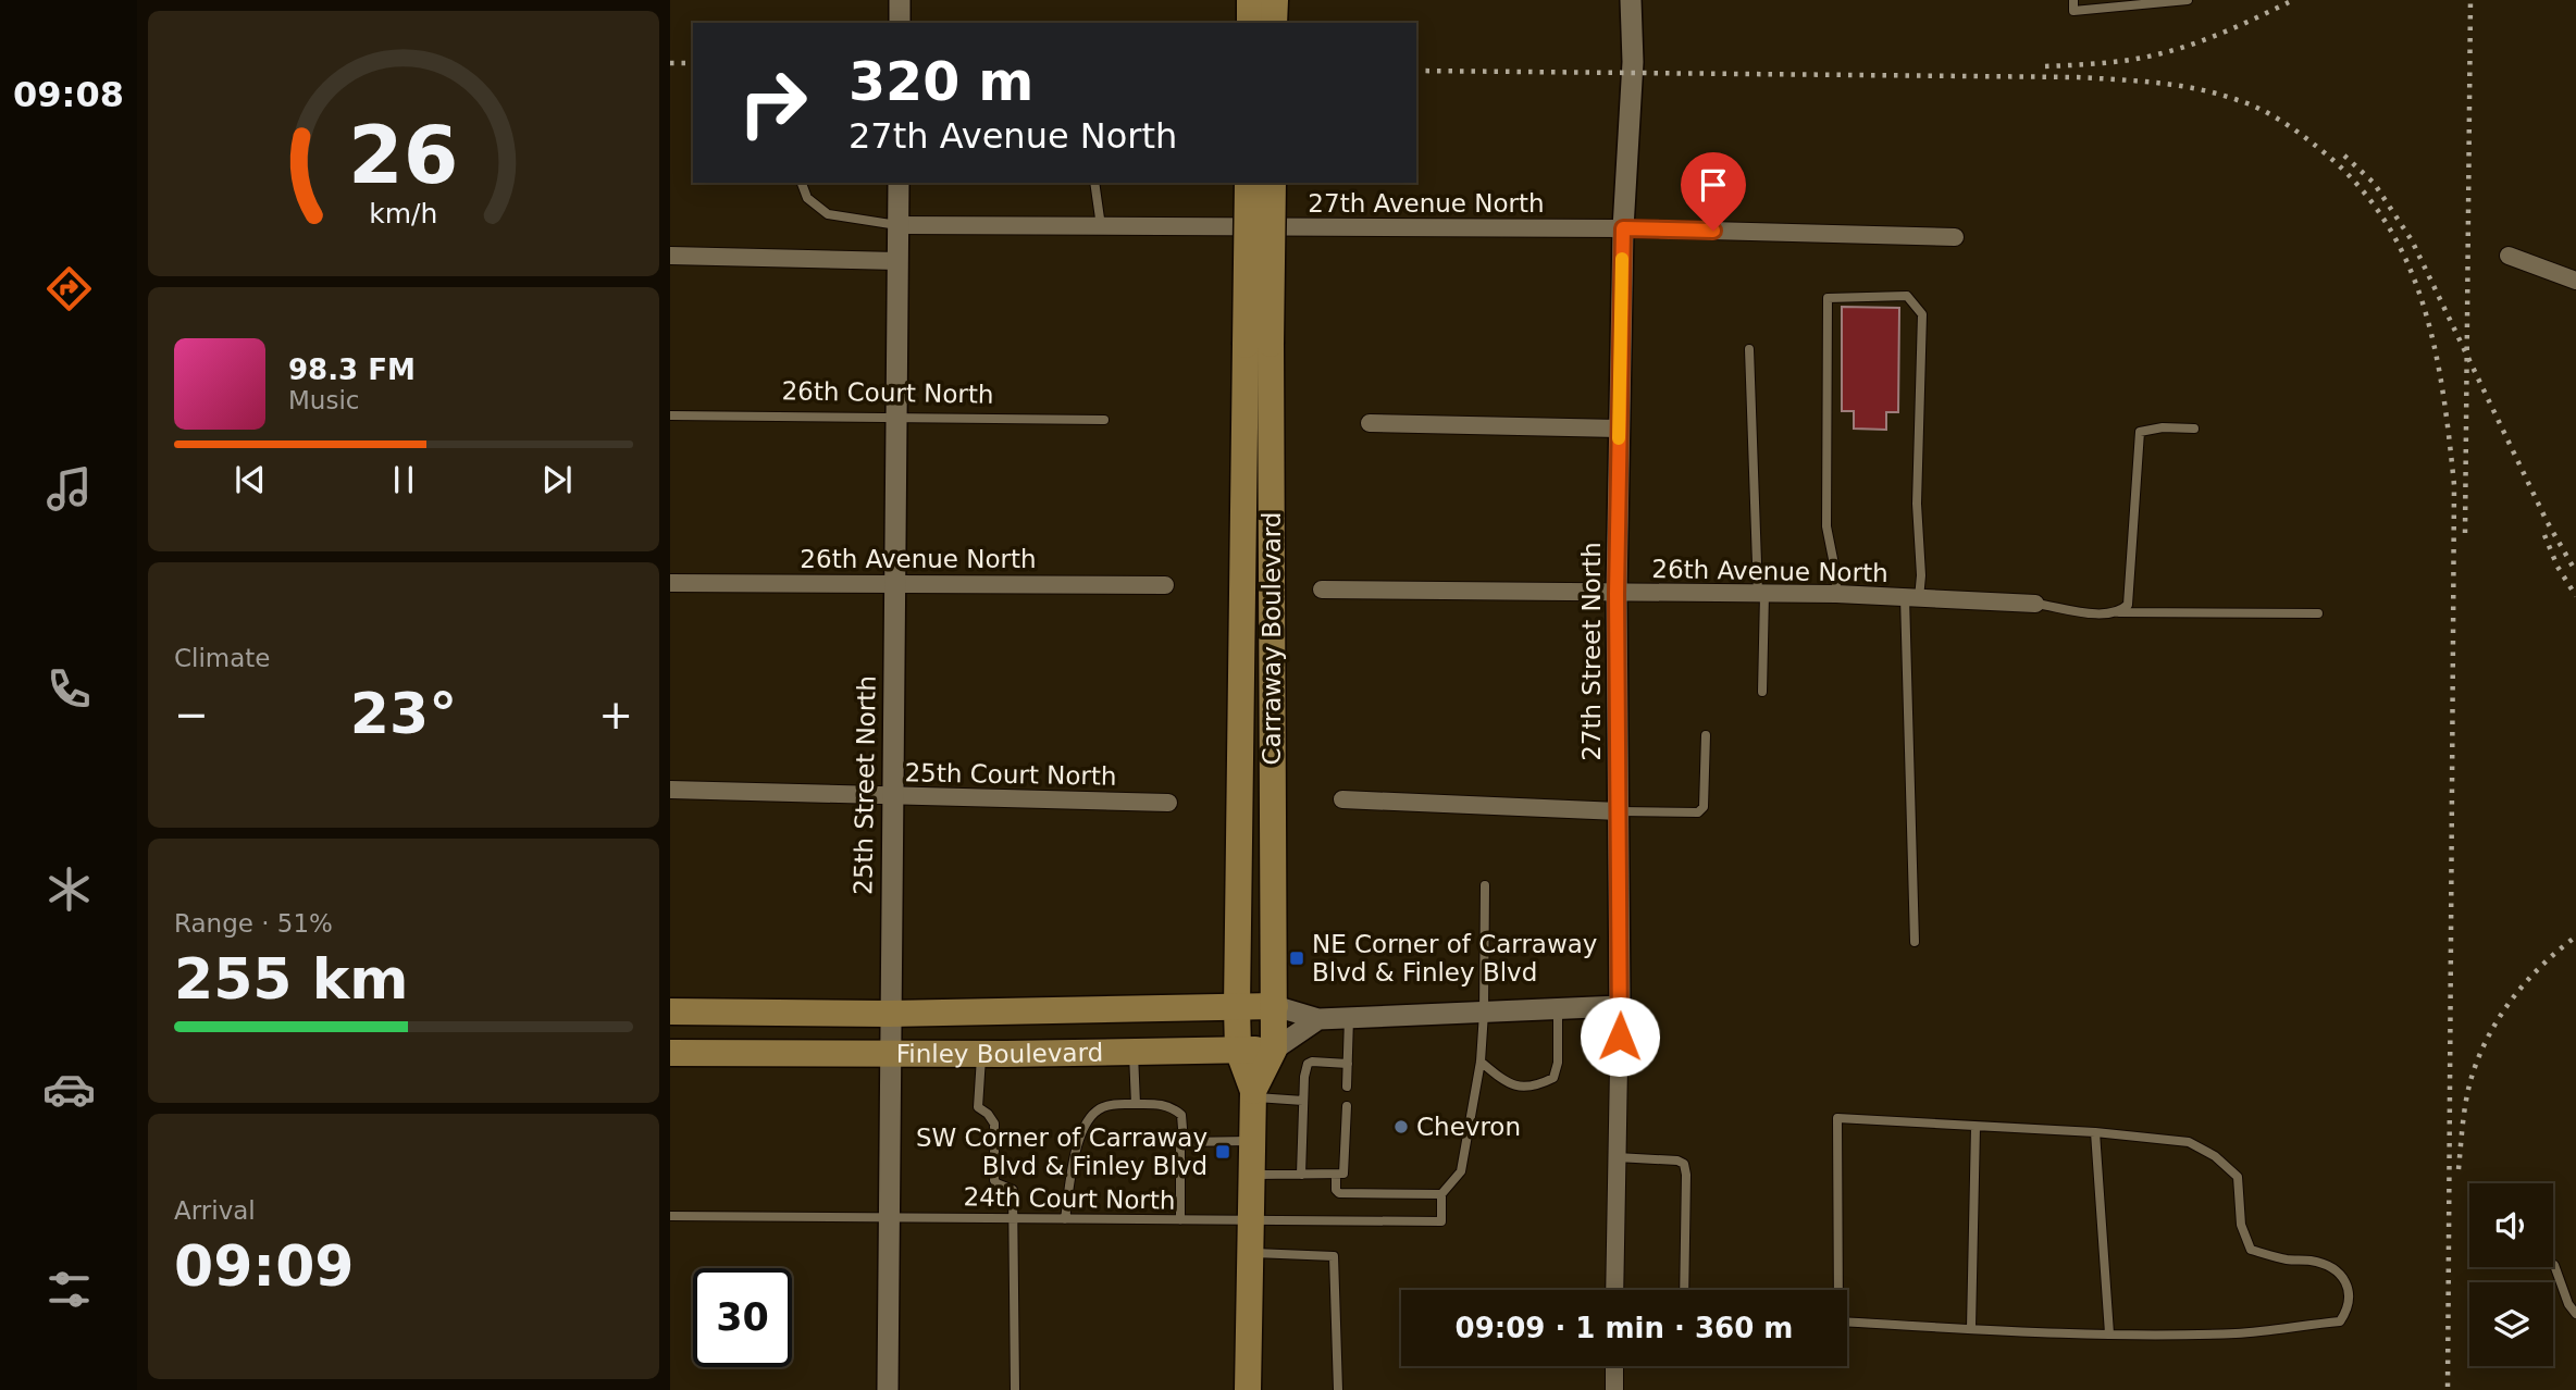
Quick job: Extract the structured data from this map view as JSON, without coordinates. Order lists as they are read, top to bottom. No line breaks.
{"streets":{"main road":["Carraway Boulevard","Finley Boulevard"],"street":["27th Avenue North","26th Avenue North","27th Street North","25th Court North","25th Street North"],"lane":["26th Court North","24th Court North"]},"crossings":[["27th Avenue North","27th Street North"],["27th Avenue North","25th Street North"],["26th Court North","25th Street North"],["26th Avenue North","27th Street North"],["26th Avenue North","25th Street North"],["Carraway Boulevard","Finley Boulevard"],["Carraway Boulevard","24th Court North"],["27th Street North","Finley Boulevard"],["25th Court North","25th Street North"],["25th Street North","Finley Boulevard"],["25th Street North","24th Court North"]],"places":{"transit":["NE Corner of Carraway Blvd & Finley Blvd","SW Corner of Carraway Blvd & Finley Blvd"],"other":["Chevron"]},"page":{"tabs":"09:08","turn":["320 m","27th Avenue North"],"song":["98.3 FM","Music"],"tile":["Climate",["Range · 51%","255 km"],["Arrival","09:09"]],"heat":["−","23°","+"],"limit":"30","trip":"09:09 · 1 min · 360 m","gauge":["26","km/h"]}}
